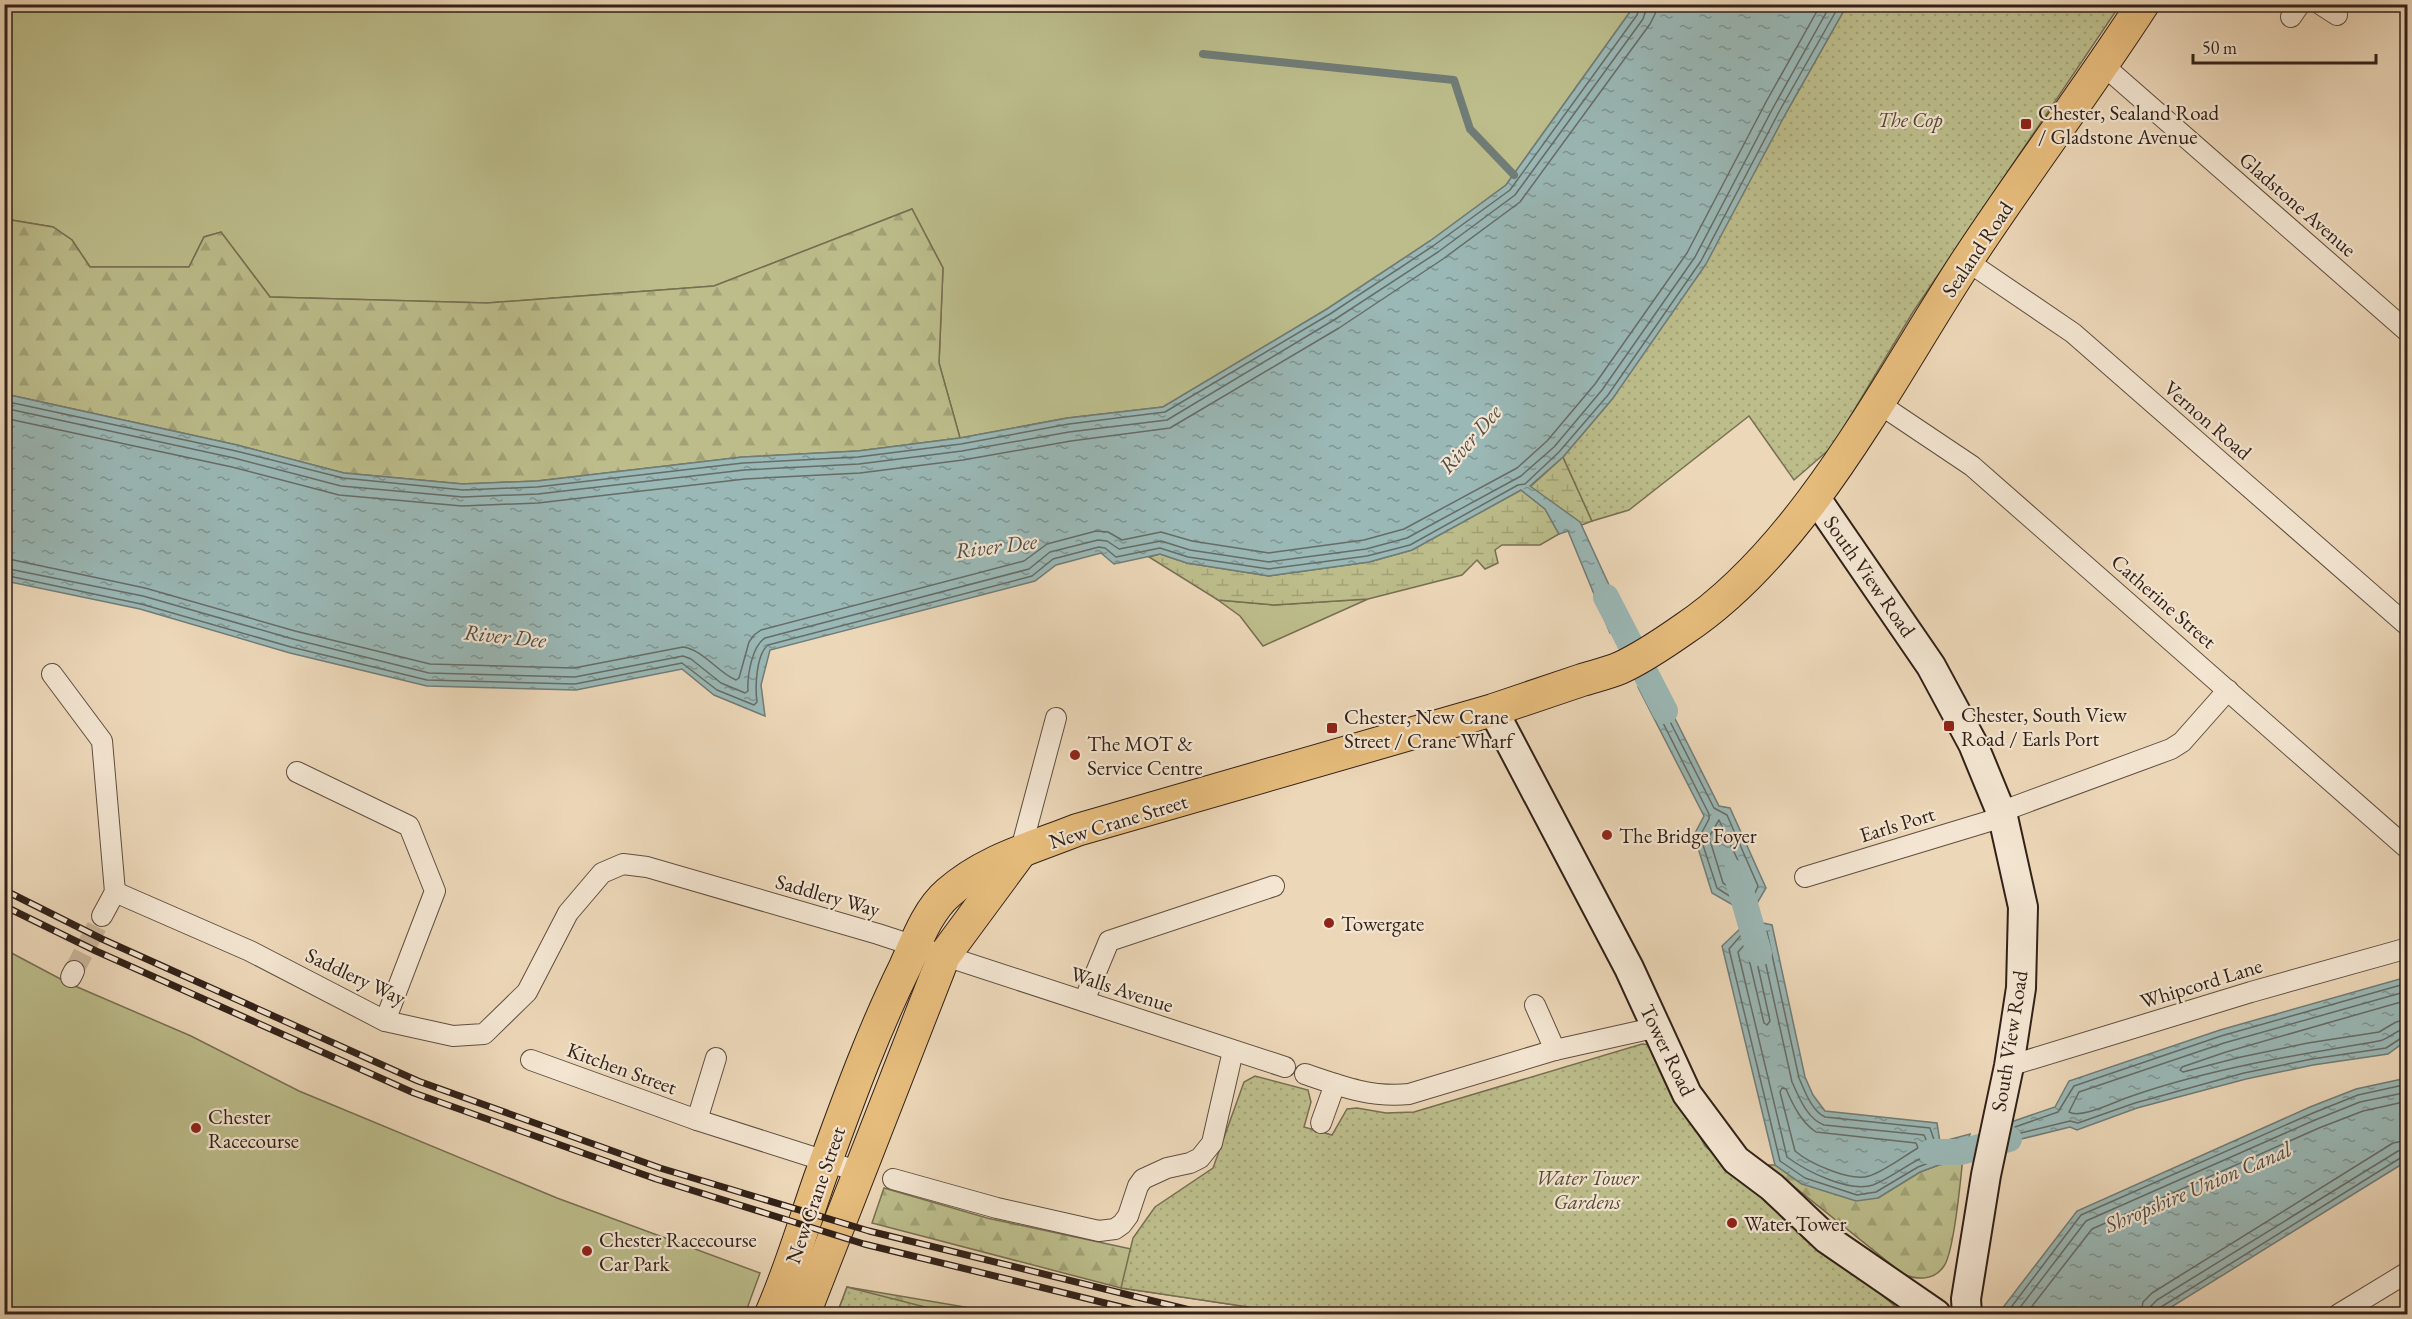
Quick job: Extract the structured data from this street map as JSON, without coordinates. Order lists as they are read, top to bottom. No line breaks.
{"streets":{"main road":["Sealand Road","New Crane Street"],"street":["Gladstone Avenue","Vernon Road","South View Road","Catherine Street","Earls Port","Saddlery Way","Whipcord Lane","Walls Avenue","Tower Road","Kitchen Street"]},"crossings":[["Gladstone Avenue","Sealand Road"],["Sealand Road","Vernon Road"],["Sealand Road","South View Road"],["Sealand Road","Catherine Street"],["Sealand Road","New Crane Street"],["South View Road","New Crane Street"],["South View Road","Earls Port"],["South View Road","Whipcord Lane"],["Catherine Street","Earls Port"],["New Crane Street","Saddlery Way"],["New Crane Street","Walls Avenue"],["New Crane Street","Tower Road"],["New Crane Street","Kitchen Street"],["Saddlery Way","Walls Avenue"]],"water":["River Dee","Shropshire Union Canal"],"parks":["The Cop","Water Tower Gardens"],"places":{"transit":["Chester, Sealand Road / Gladstone Avenue","Chester, South View Road / Earls Port","Chester, New Crane Street / Crane Wharf"],"other":["The MOT & Service Centre","The Bridge Foyer","Towergate","Chester Racecourse","Water Tower","Chester Racecourse Car Park"]},"scale_bar":"50 m"}
